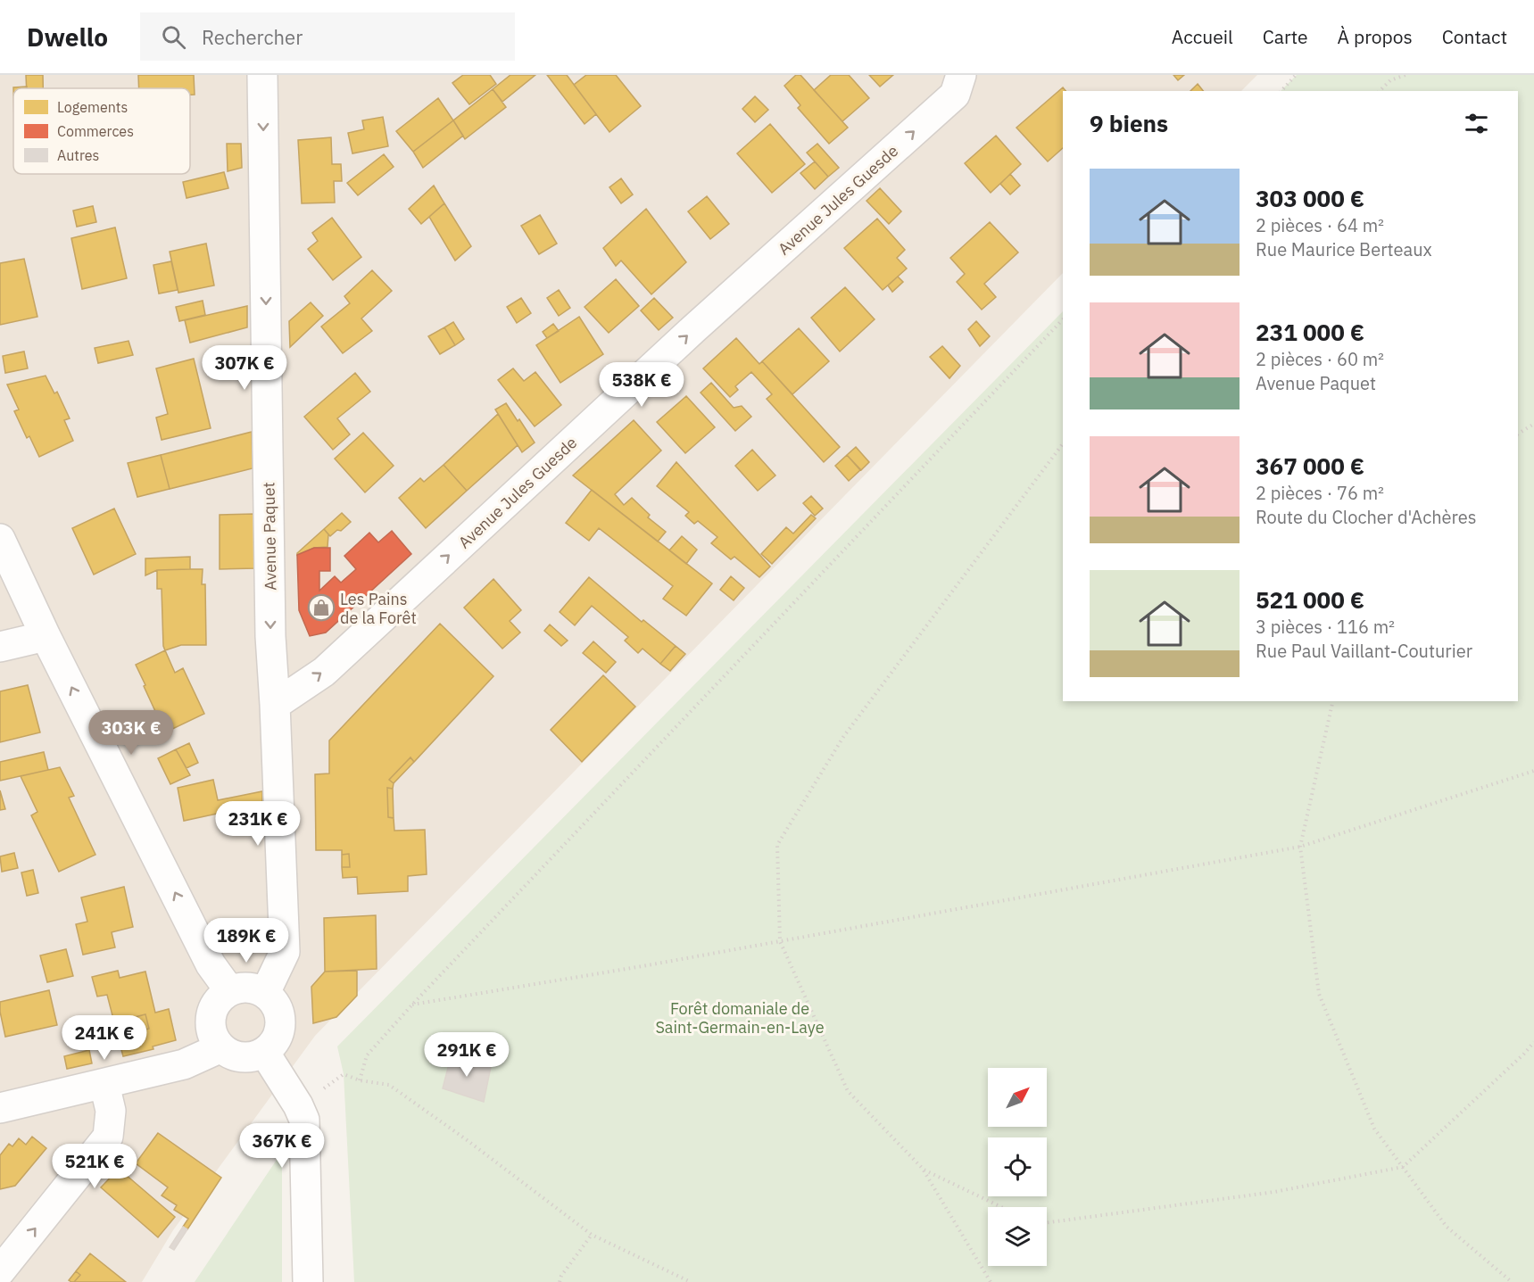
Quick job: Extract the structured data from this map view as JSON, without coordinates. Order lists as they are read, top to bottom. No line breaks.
{"streets":{"street":["Avenue Jules Guesde","Avenue Paquet"]},"crossings":[["Avenue Jules Guesde","Avenue Paquet"]],"one_way":["Avenue Jules Guesde","Avenue Paquet"],"parks":["Forêt domaniale de Saint-Germain-en-Laye"],"places":{"shop":["Les Pains de la Forêt"]},"legend":["Logements","Commerces","Autres"],"north":"top right","page":{"header":"Dwello","search":"Rechercher","nav":["Accueil","Carte","À propos","Contact"],"heading":"9 biens","list":[{"name":"303 000 €","note":"2 pièces · 64 m² · Rue Maurice Berteaux"},{"name":"231 000 €","note":"2 pièces · 60 m² · Avenue Paquet"},{"name":"367 000 €","note":"2 pièces · 76 m² · Route du Clocher d'Achères"},{"name":"521 000 €","note":"3 pièces · 116 m² · Rue Paul Vaillant-Couturier"}],"price":["307K €","538K €","303K €","231K €","189K €","241K €","291K €","367K €","521K €"]}}
